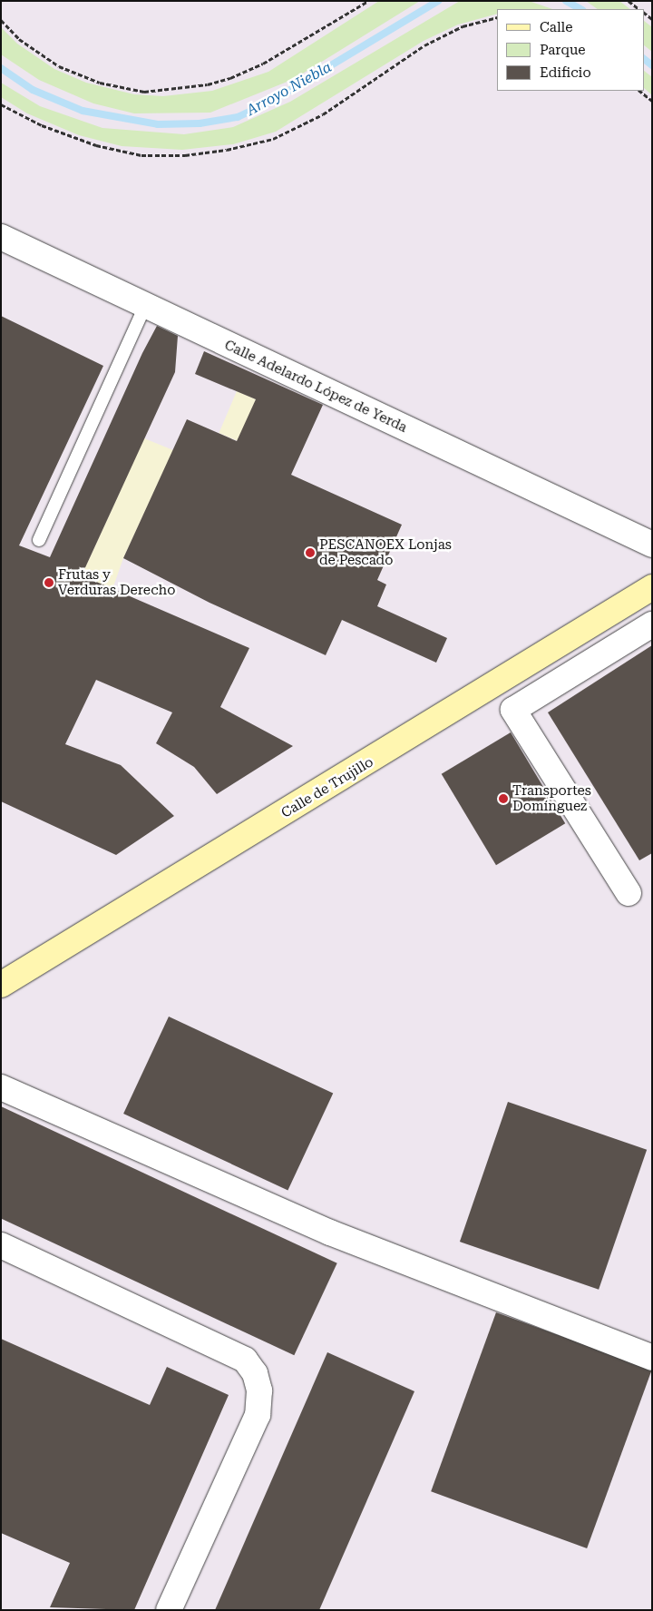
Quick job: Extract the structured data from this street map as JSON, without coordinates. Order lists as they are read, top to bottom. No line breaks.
{"streets":{"main road":["Calle de Trujillo"],"street":["Calle Adelardo López de Yerda"]},"water":["Arroyo Niebla"],"places":["PESCANOEX Lonjas de Pescado","Frutas y Verduras Derecho","Transportes Domínguez"],"legend":["Calle","Parque","Edificio"]}
